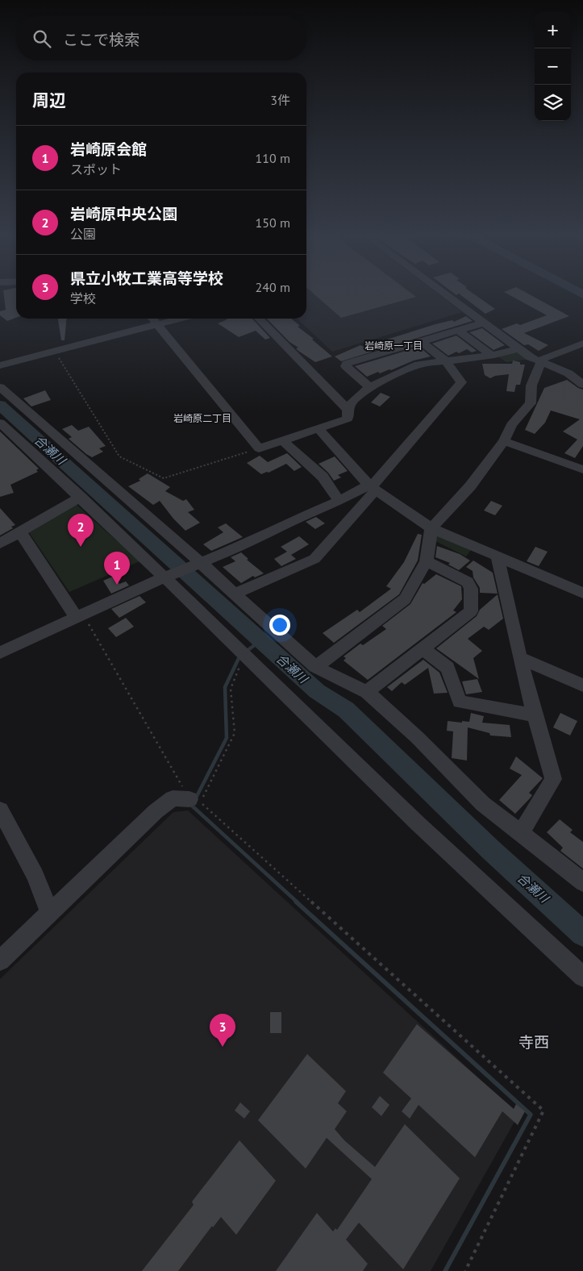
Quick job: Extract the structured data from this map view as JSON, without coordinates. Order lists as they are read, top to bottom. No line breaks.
{"districts":["岩崎原一丁目","岩崎原二丁目","寺西"],"water":["合瀬川"],"page":{"map_buttons":["+","−"],"search":"ここで検索","heading":["周辺","3件"],"list":[{"mark":"1","name":"岩崎原会館","note":"スポット","value":"110 m"},{"mark":"2","name":"岩崎原中央公園","note":"公園","value":"150 m"},{"mark":"3","name":"県立小牧工業高等学校","note":"学校","value":"240 m"}],"pins":["2","1","3"]}}
